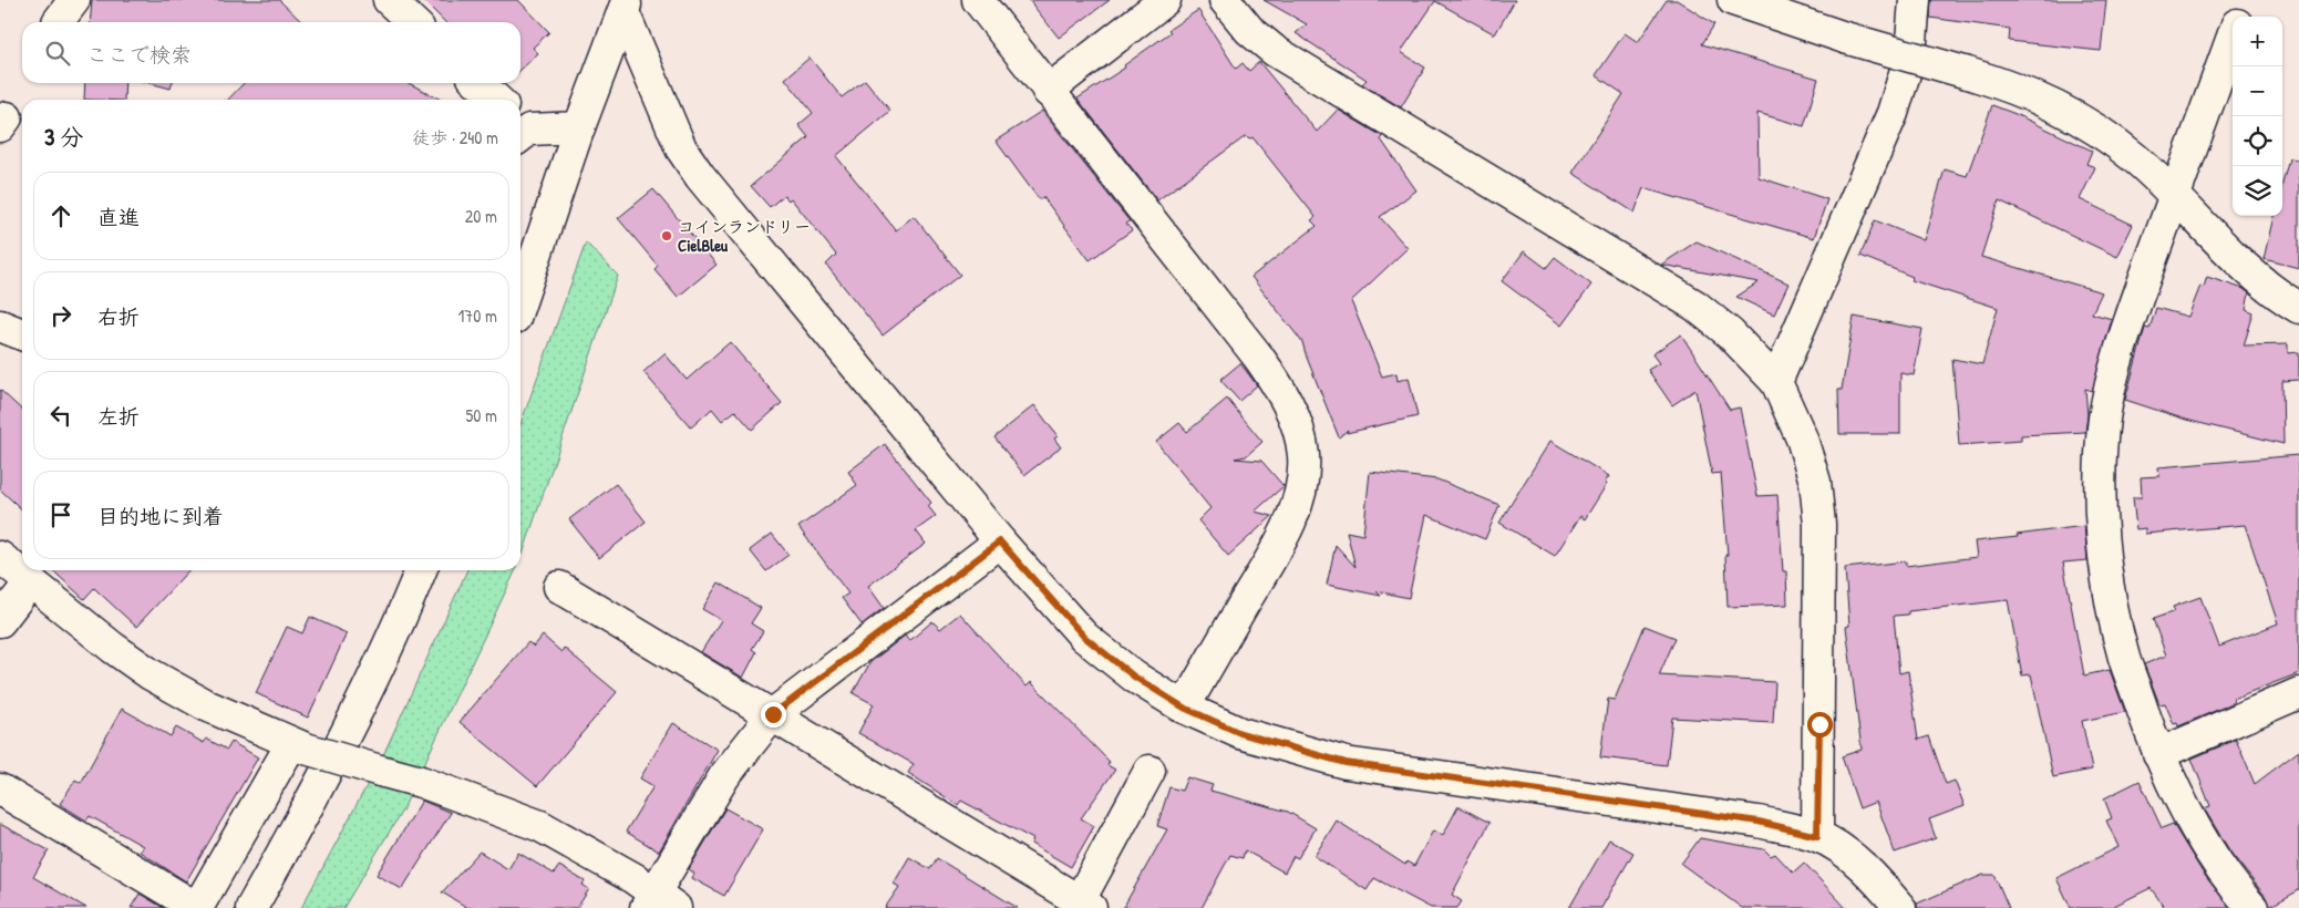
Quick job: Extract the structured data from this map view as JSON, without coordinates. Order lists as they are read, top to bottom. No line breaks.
{"places":["コインランドリー CielBleu"],"page":{"map_buttons":["+","−"],"search":"ここで検索","heading":["3 分","徒歩 · 240 m"],"list":[["直進","20 m"],["右折","170 m"],["左折","50 m"],"目的地に到着"]}}
